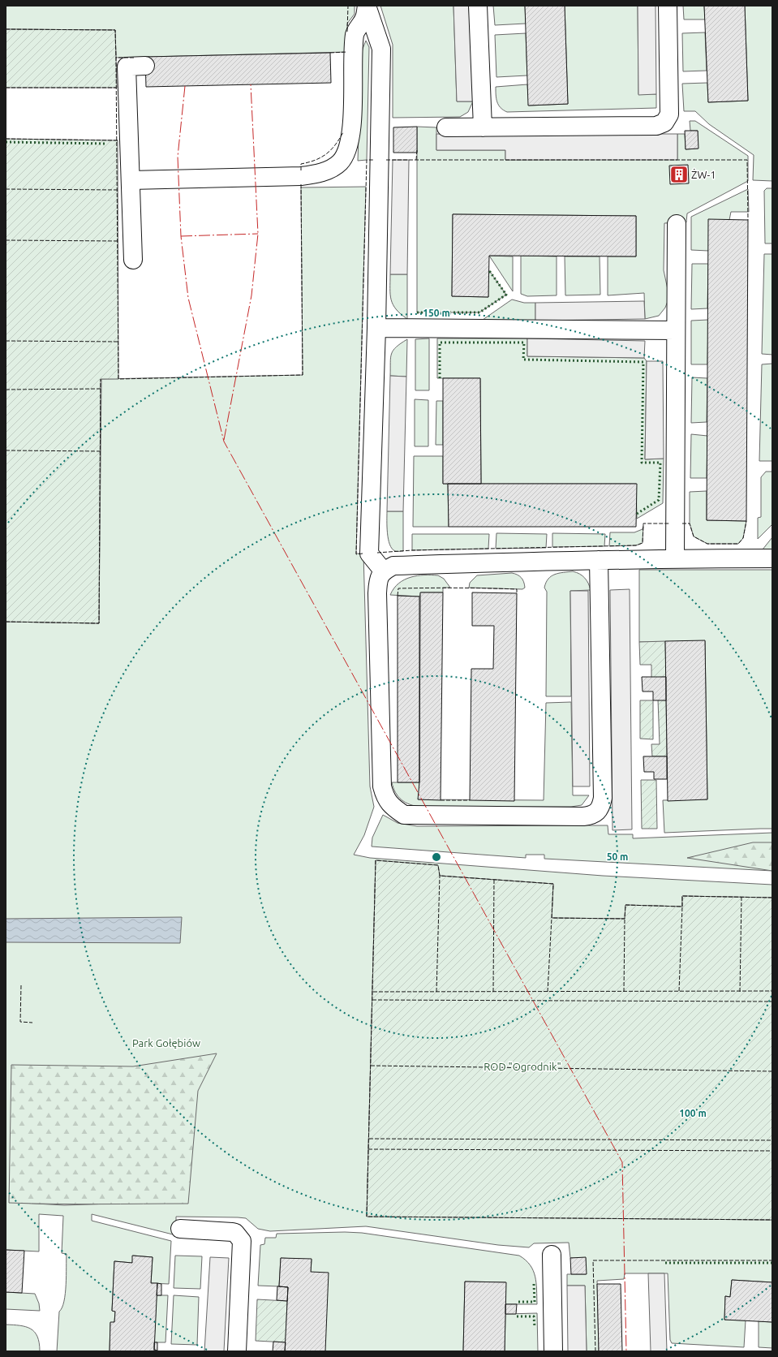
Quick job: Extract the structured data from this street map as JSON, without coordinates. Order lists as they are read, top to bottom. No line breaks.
{"parks":["Park Gołębiów","ROD \"Ogrodnik\""],"places":{"building":["ŻW-1"]},"rings":["150 m","50 m","100 m"]}
